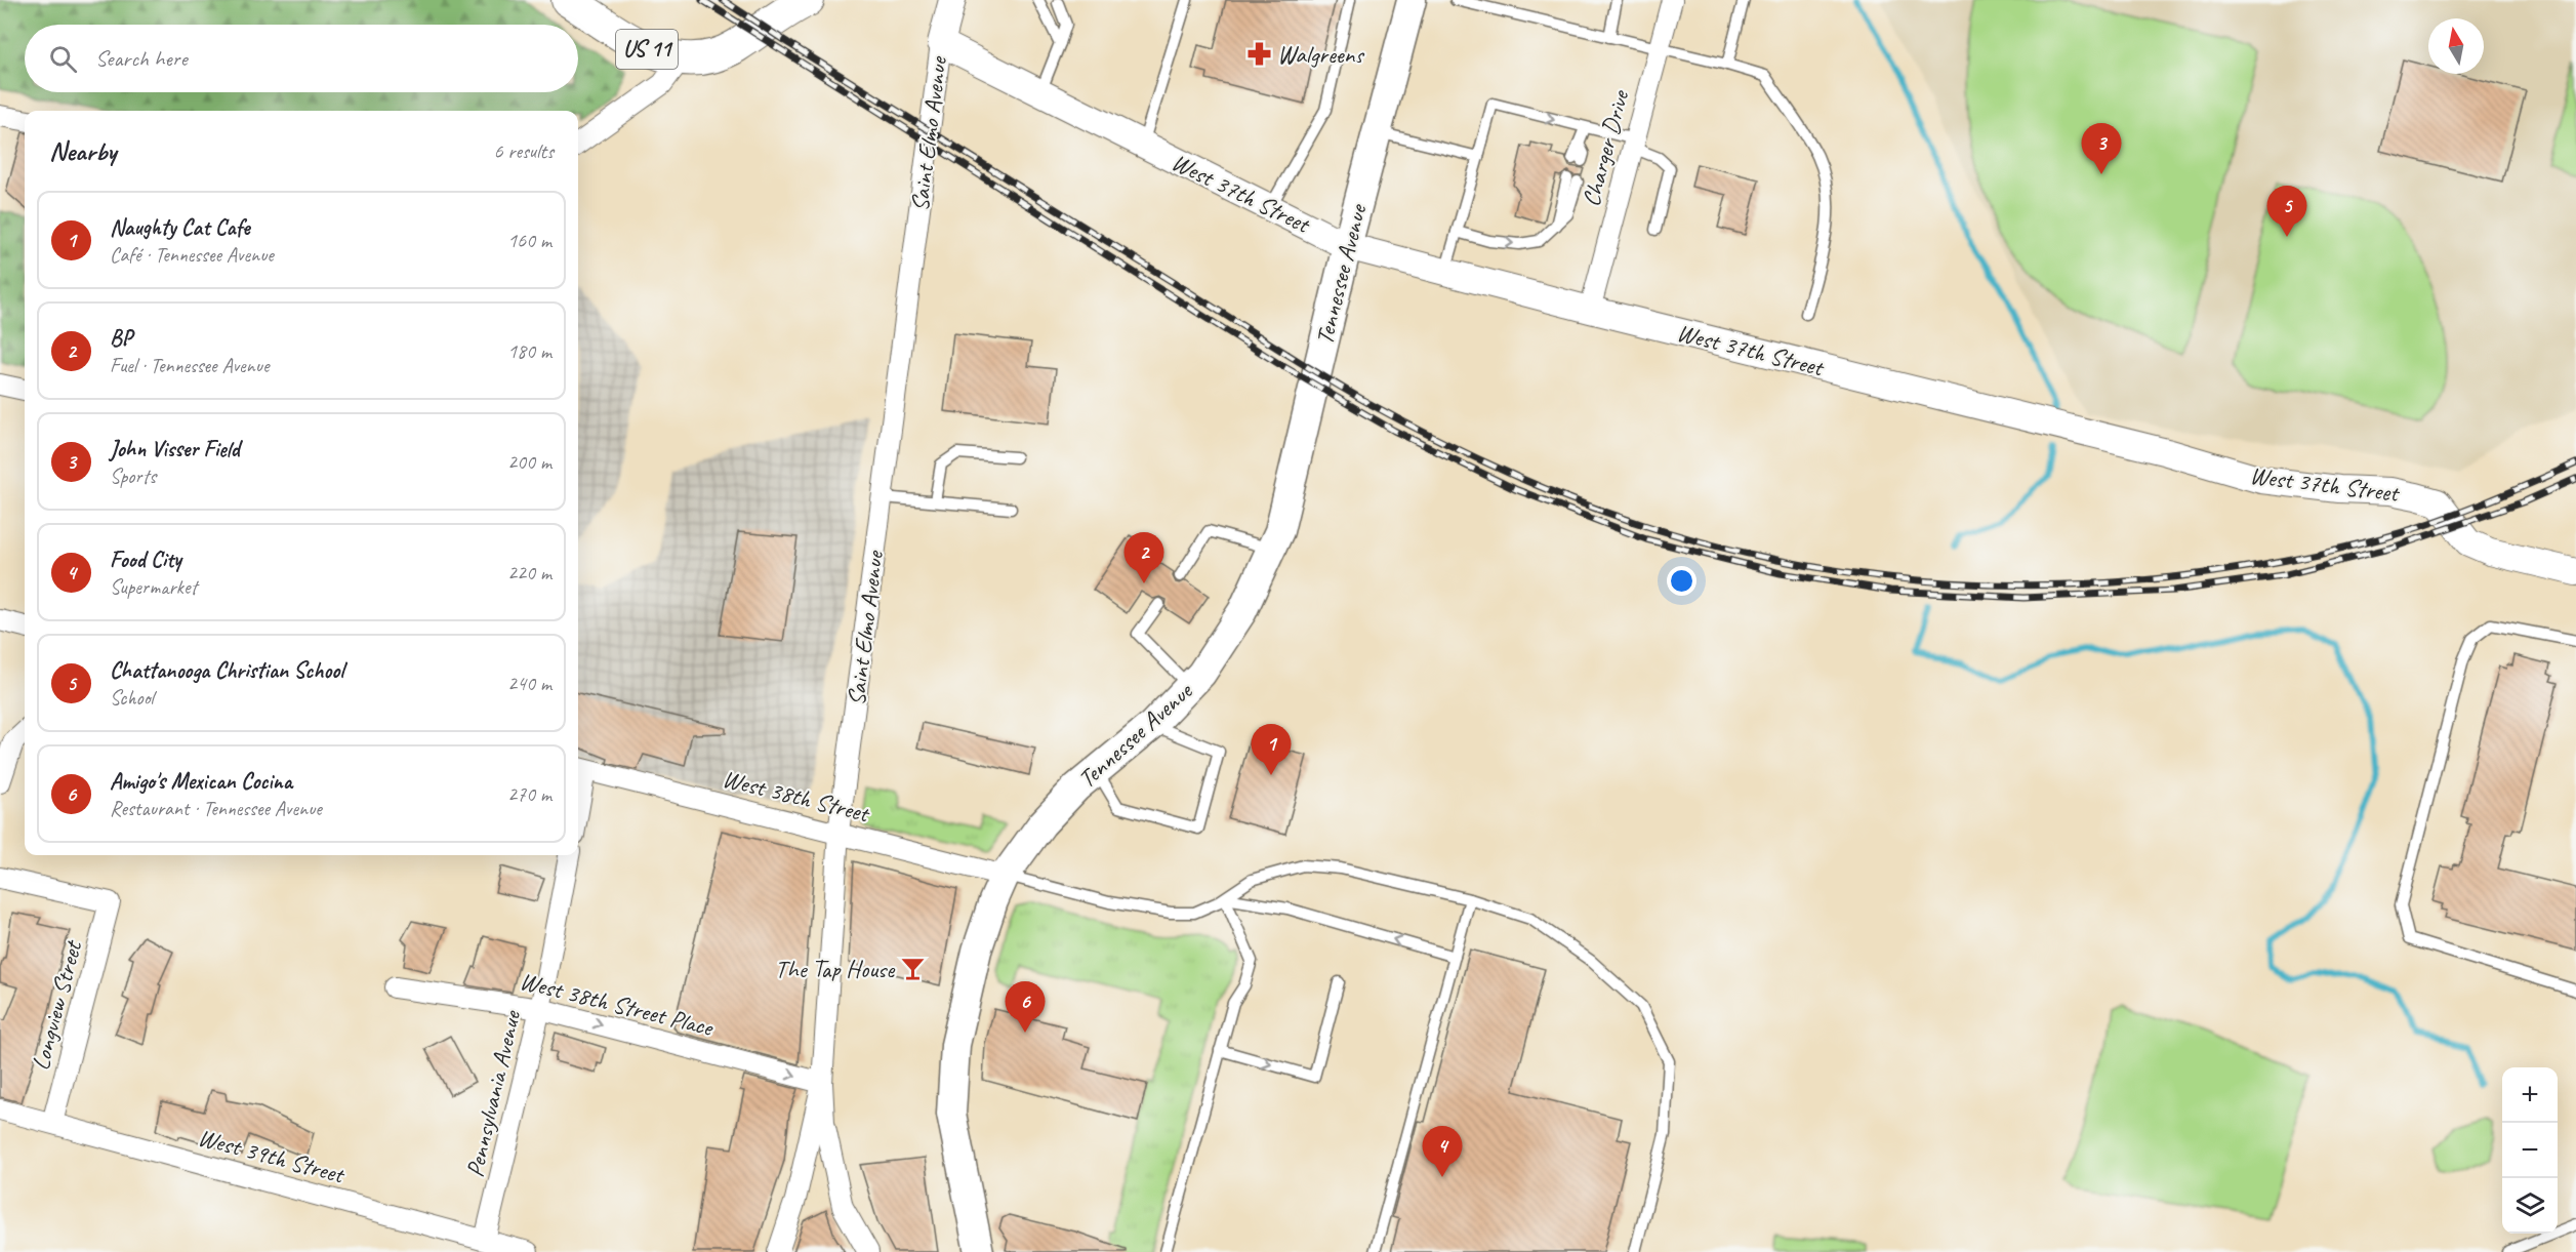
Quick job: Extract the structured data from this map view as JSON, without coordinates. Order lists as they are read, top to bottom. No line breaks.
{"streets":{"main road":["US 11","Tennessee Avenue"],"street":["Saint Elmo Avenue","Charger Drive","West 37th Street","West 38th Street","West 38th Street Place","Longview Street","Pennsylvania Avenue","West 39th Street"]},"crossings":[["Saint Elmo Avenue","West 37th Street"],["Saint Elmo Avenue","West 38th Street"],["Saint Elmo Avenue","West 38th Street Place"],["Charger Drive","West 37th Street"],["West 37th Street","Tennessee Avenue"],["Tennessee Avenue","West 38th Street"],["West 38th Street Place","Pennsylvania Avenue"],["Longview Street","West 39th Street"],["Pennsylvania Avenue","West 39th Street"]],"one_way":["West 38th Street Place"],"places":{"pharmacy":["Walgreens"],"bar":["The Tap House"]},"north":"top","page":{"search":"Search here","heading":["Nearby","6 results"],"pins":["3","5","2","1","6","4"],"list":[{"mark":"1","name":"Naughty Cat Cafe","note":"Café · Tennessee Avenue","value":"160 m"},{"mark":"2","name":"BP","note":"Fuel · Tennessee Avenue","value":"180 m"},{"mark":"3","name":"John Visser Field","note":"Sports","value":"200 m"},{"mark":"4","name":"Food City","note":"Supermarket","value":"220 m"},{"mark":"5","name":"Chattanooga Christian School","note":"School","value":"240 m"},{"mark":"6","name":"Amigo's Mexican Cocina","note":"Restaurant · Tennessee Avenue","value":"270 m"}],"map_buttons":["+","−"]}}
